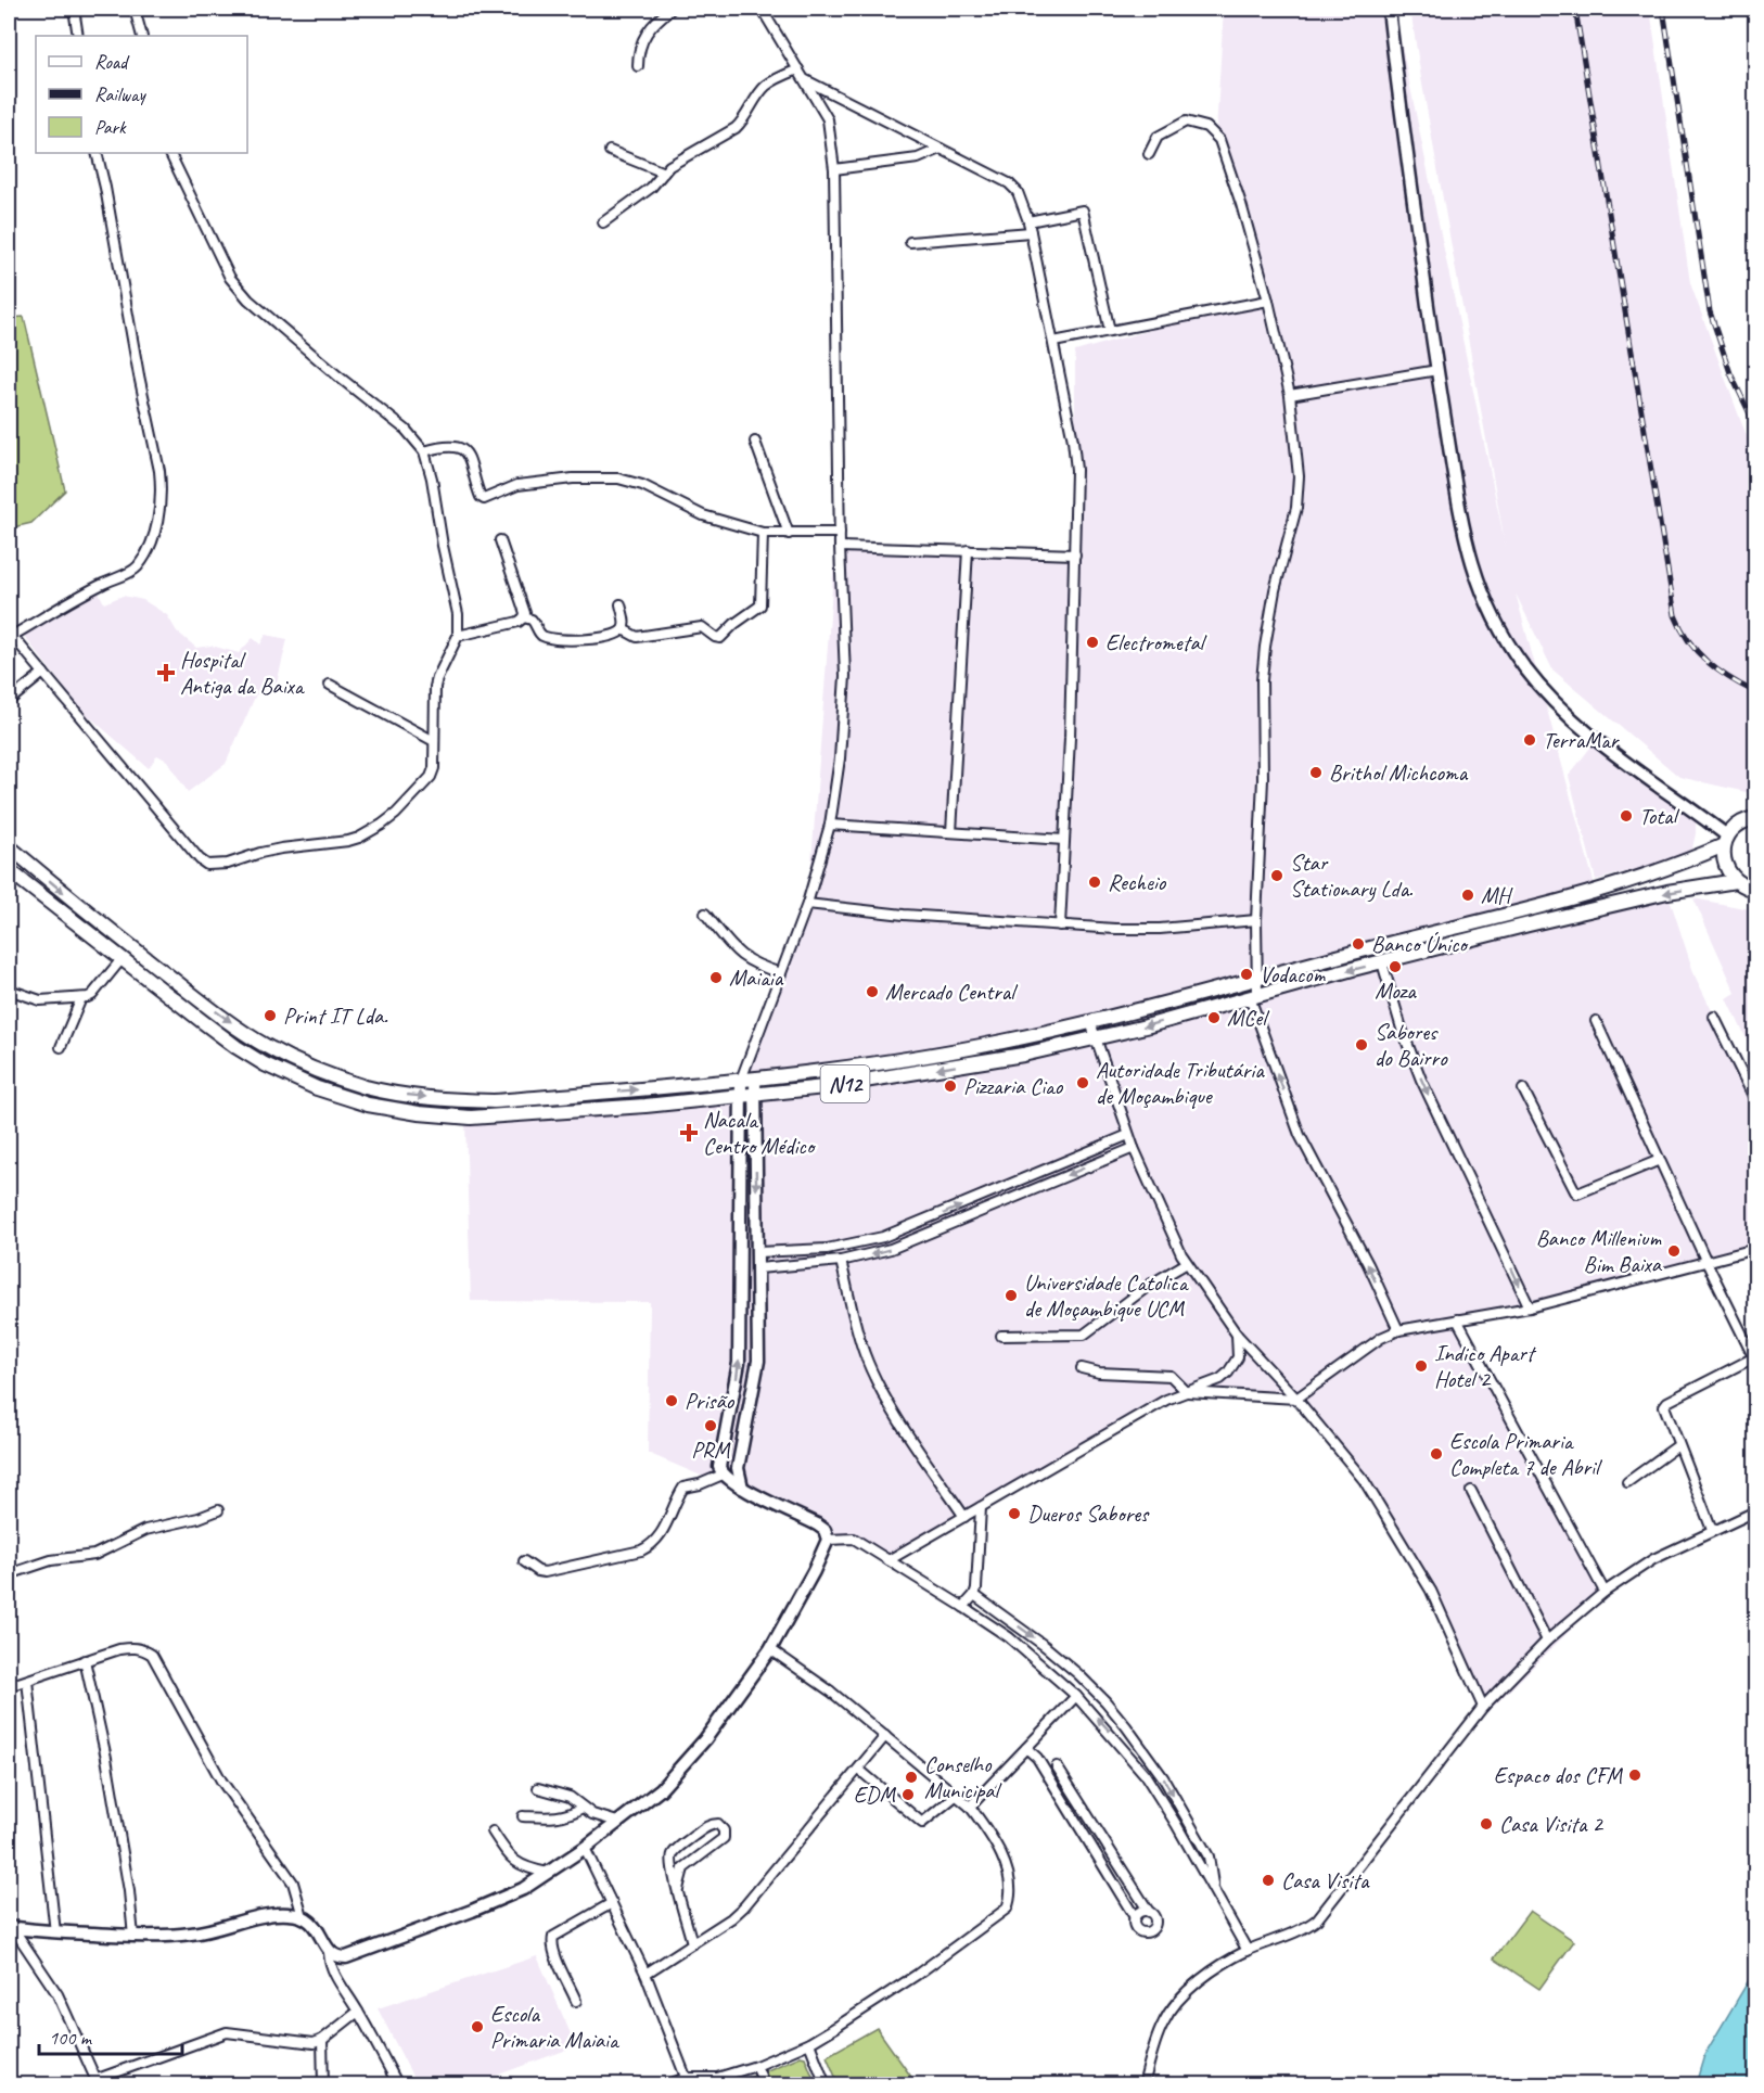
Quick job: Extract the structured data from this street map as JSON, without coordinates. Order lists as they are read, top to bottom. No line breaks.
{"streets":{"main road":["N12"]},"places":{"other":["Electrometal","TerraMar","Brithol Michcoma","Total","Star Stationary Lda.","Recheio","MH","Banco Único","Moza","Vodacom","Maiaia","Mercado Central","Print IT Lda.","MCel","Sabores do Bairro","Autoridade Tributária de Moçambique","Pizzaria Ciao","Banco Millenium Bim Baixa","Universidade Catolica de Moçambique UCM","Indico Apart Hotel 2","Prisão","PRM","Escola Primaria Completa 7 de Abril","Dueros Sabores","Espaco dos CFM","Conselho Municipal","EDM","Casa Visita 2","Casa Visita","Escola Primaria Maiaia"],"health":["Hospital Antiga da Baixa","Nacala Centro Médico"]},"legend":["Road","Railway","Park"],"scale_bar":"100 m"}
